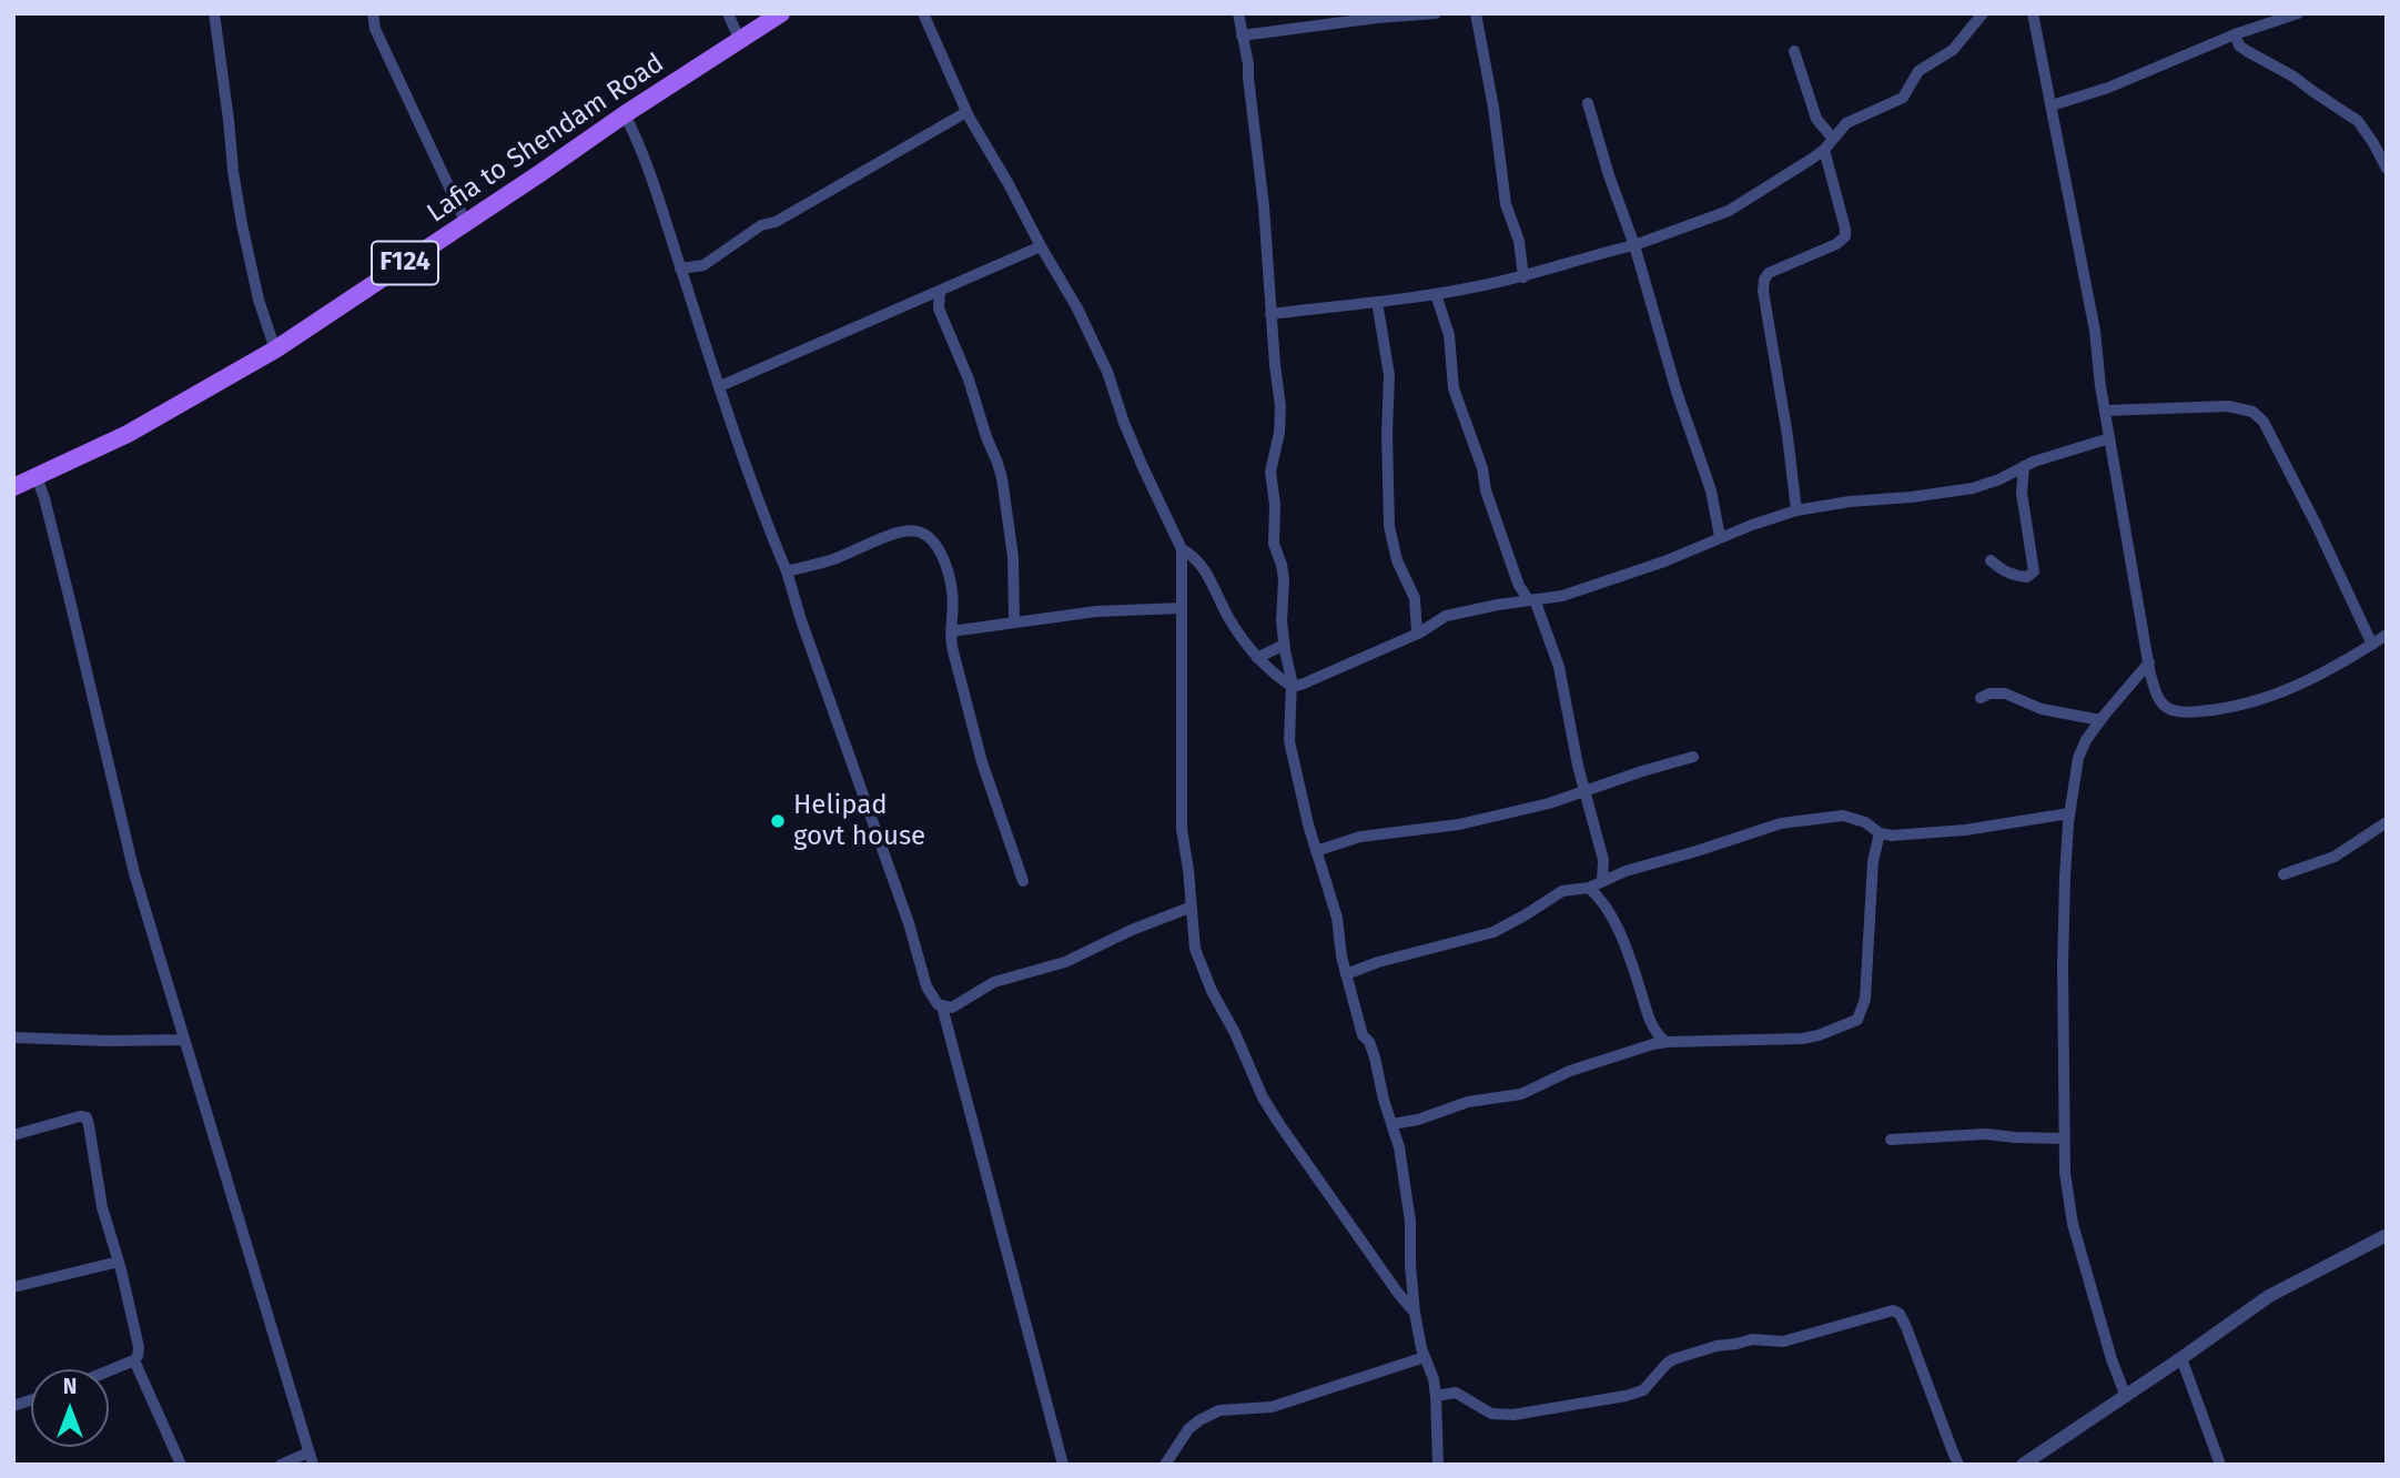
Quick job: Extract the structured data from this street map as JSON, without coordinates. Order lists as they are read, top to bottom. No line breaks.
{"streets":{"main road":["Lafia to Shendam Road","F124"]},"places":["Helipad govt house"],"north":"top"}
